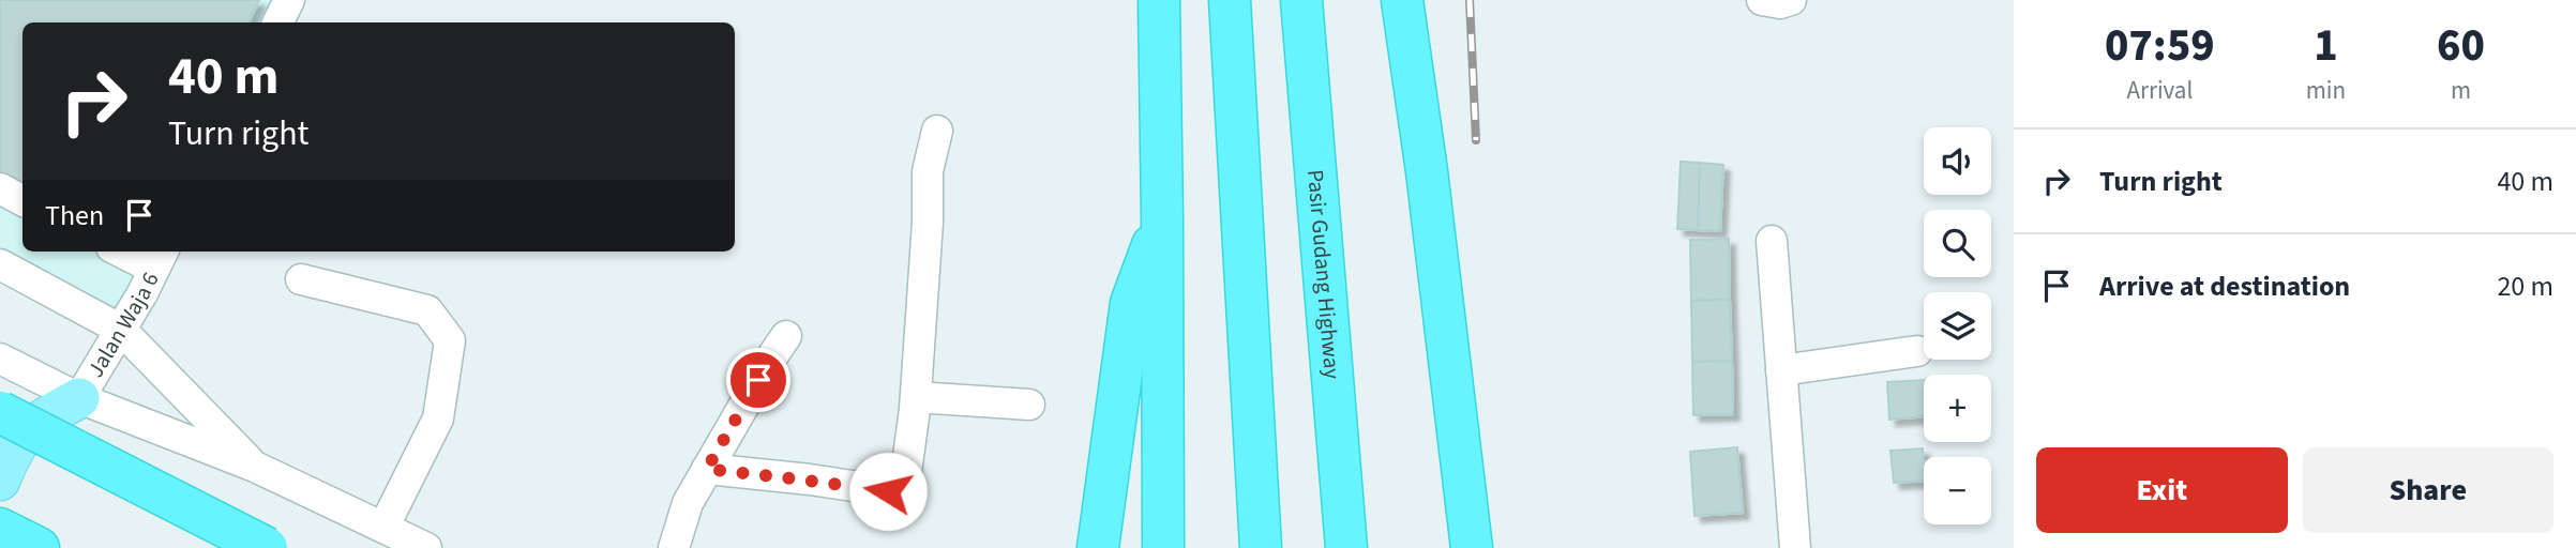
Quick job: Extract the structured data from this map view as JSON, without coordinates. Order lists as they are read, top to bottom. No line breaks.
{"streets":{"highway":["Pasir Gudang Highway"],"street":["Jalan Waja 6"]},"page":{"eta":["07:59","Arrival","1","min","60","m"],"turn":["40 m","Turn right"],"map_buttons":["+","−"],"list":[{"name":"Turn right","value":"40 m"},{"name":"Arrive at destination","value":"20 m"}],"then":"Then","buttons":["Exit","Share"]}}
